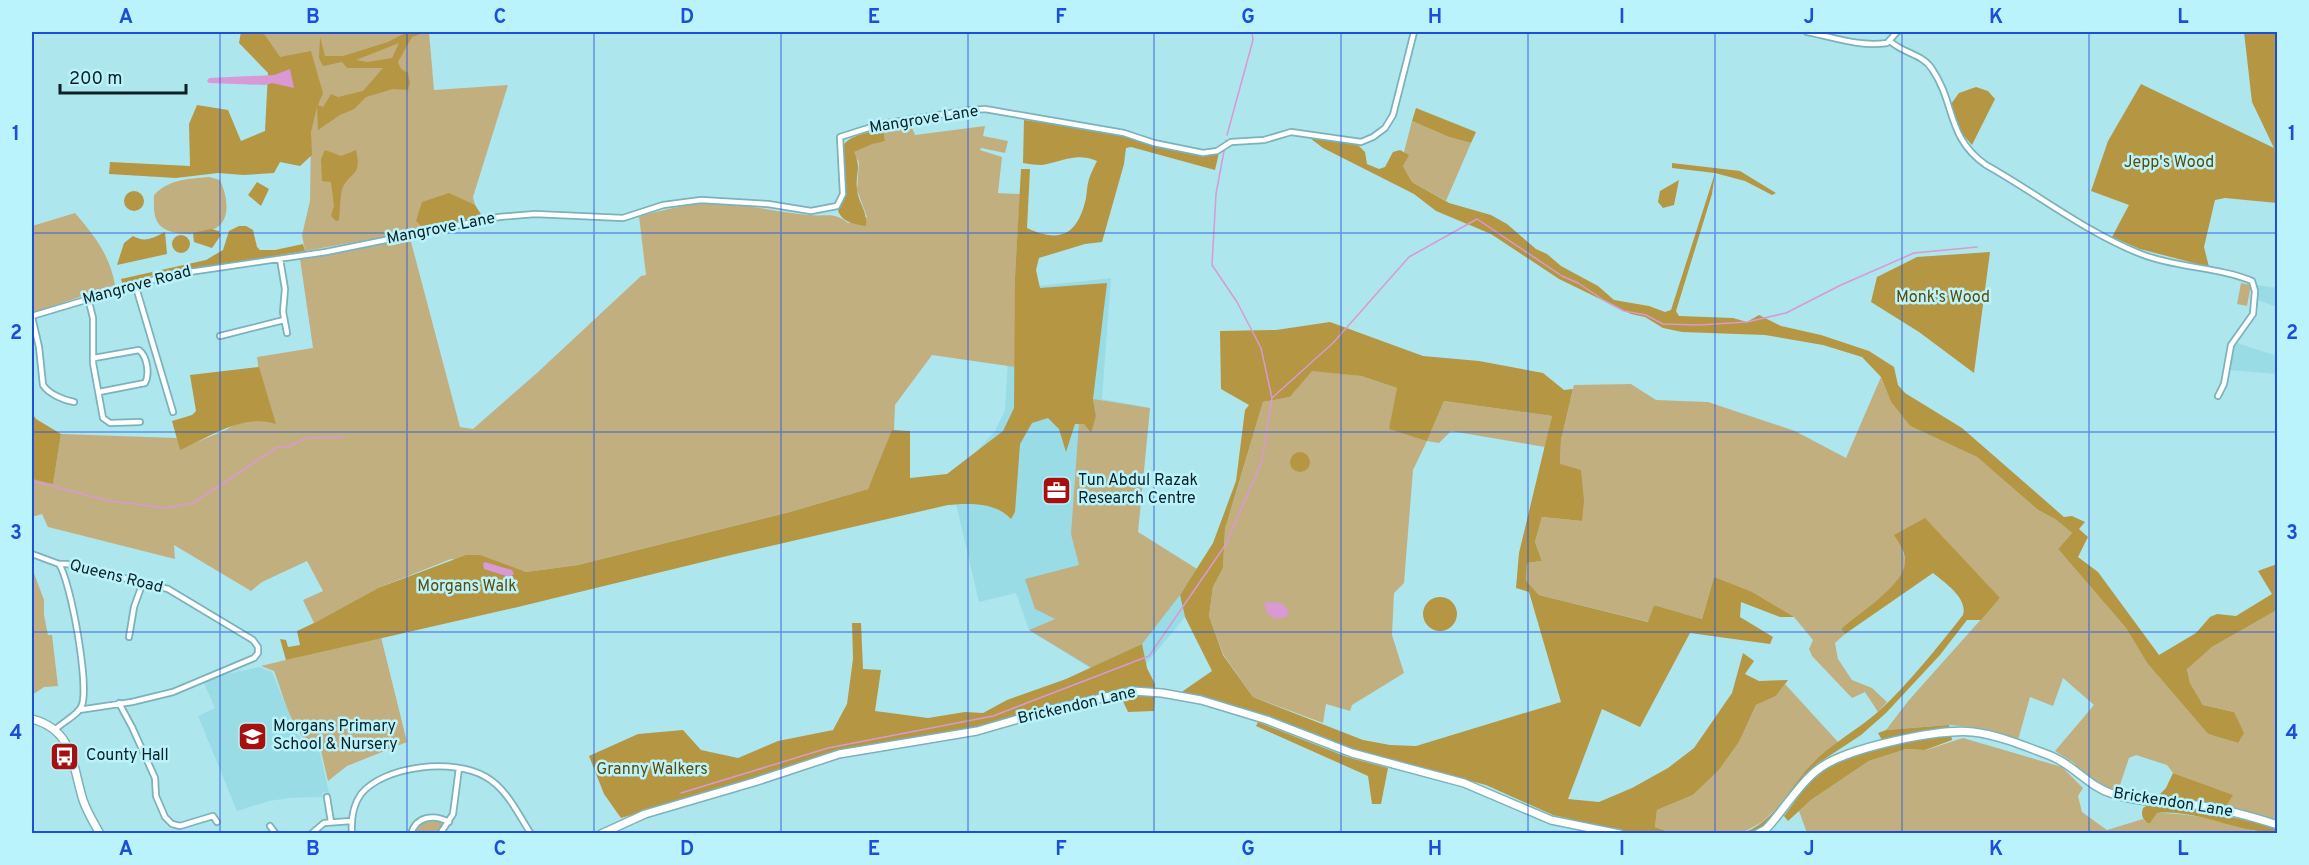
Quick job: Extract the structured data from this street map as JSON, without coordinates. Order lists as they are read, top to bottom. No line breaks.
{"streets":{"street":["Mangrove Lane","Mangrove Road","Queens Road","Brickendon Lane"]},"crossings":[["Mangrove Lane","Mangrove Road"]],"parks":["Jepp's Wood","Monk's Wood","Morgans Walk","Granny Walkers"],"places":{"office":["Tun Abdul Razak Research Centre"],"school or university":["Morgans Primary School & Nursery"],"bus stop":["County Hall"]},"scale_bar":"200 m","grid":{"columns":["A","B","C","D","E","F","G","H","I","J","K","L"],"rows":["1","2","3","4"]}}
